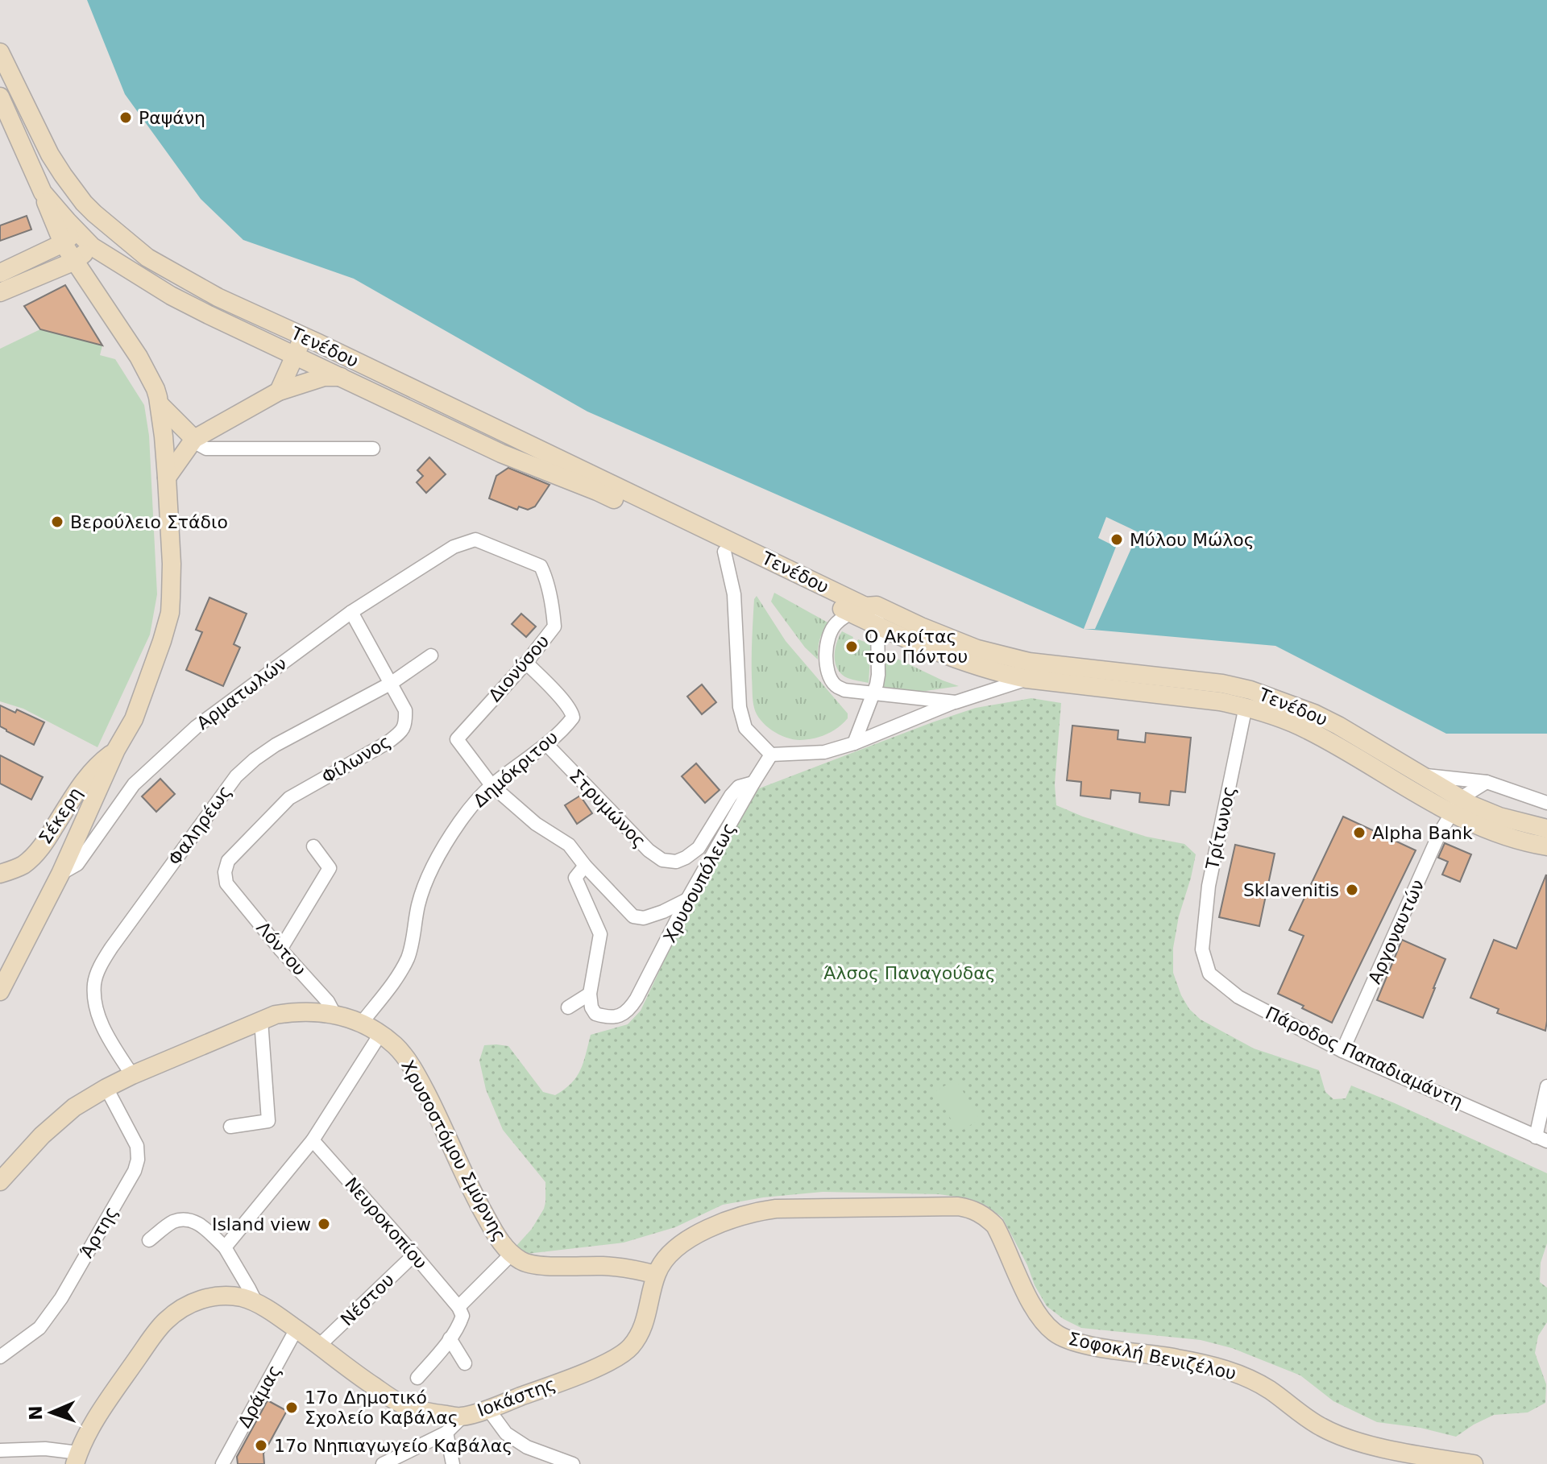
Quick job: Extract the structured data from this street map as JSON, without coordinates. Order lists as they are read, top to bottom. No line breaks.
{"streets":{"street":["Τενέδου","Διονύσου","Αρματωλών","Φίλωνος","Δημόκριτου","Στρυμώνος","Σέκερη","Φαληρέως","Τρίτωνος","Χρυσουπόλεως","Αργοναυτών","Λόντου","Πάροδος Παπαδιαμάντη","Χρυσοστόμου Σμύρνης","Νευροκοπίου","Άρτης","Νέστου","Σοφοκλή Βενιζέλου","Δράμας","Ιοκάστης"]},"crossings":[["Τενέδου","Τρίτωνος"],["Τενέδου","Αργοναυτών"],["Διονύσου","Αρματωλών"],["Διονύσου","Δημόκριτου"],["Αρματωλών","Φίλωνος"],["Φίλωνος","Φαληρέως"],["Φίλωνος","Λόντου"],["Δημόκριτου","Στρυμώνος"],["Δημόκριτου","Χρυσοστόμου Σμύρνης"],["Στρυμώνος","Χρυσουπόλεως"],["Φαληρέως","Χρυσοστόμου Σμύρνης"],["Τρίτωνος","Πάροδος Παπαδιαμάντη"],["Αργοναυτών","Πάροδος Παπαδιαμάντη"],["Λόντου","Χρυσοστόμου Σμύρνης"],["Χρυσοστόμου Σμύρνης","Άρτης"],["Χρυσοστόμου Σμύρνης","Ιοκάστης"],["Νευροκοπίου","Νέστου"],["Νέστου","Ιοκάστης"],["Σοφοκλή Βενιζέλου","Ιοκάστης"],["Δράμας","Ιοκάστης"]],"parks":["Άλσος Παναγούδας"],"places":["Ραψάνη","Βερούλειο Στάδιο","Μύλου Μώλος","Ο Ακρίτας του Πόντου","Alpha Bank","Sklavenitis","Island view","17ο Δημοτικό Σχολείο Καβάλας","17ο Νηπιαγωγείο Καβάλας"],"north":"left"}
